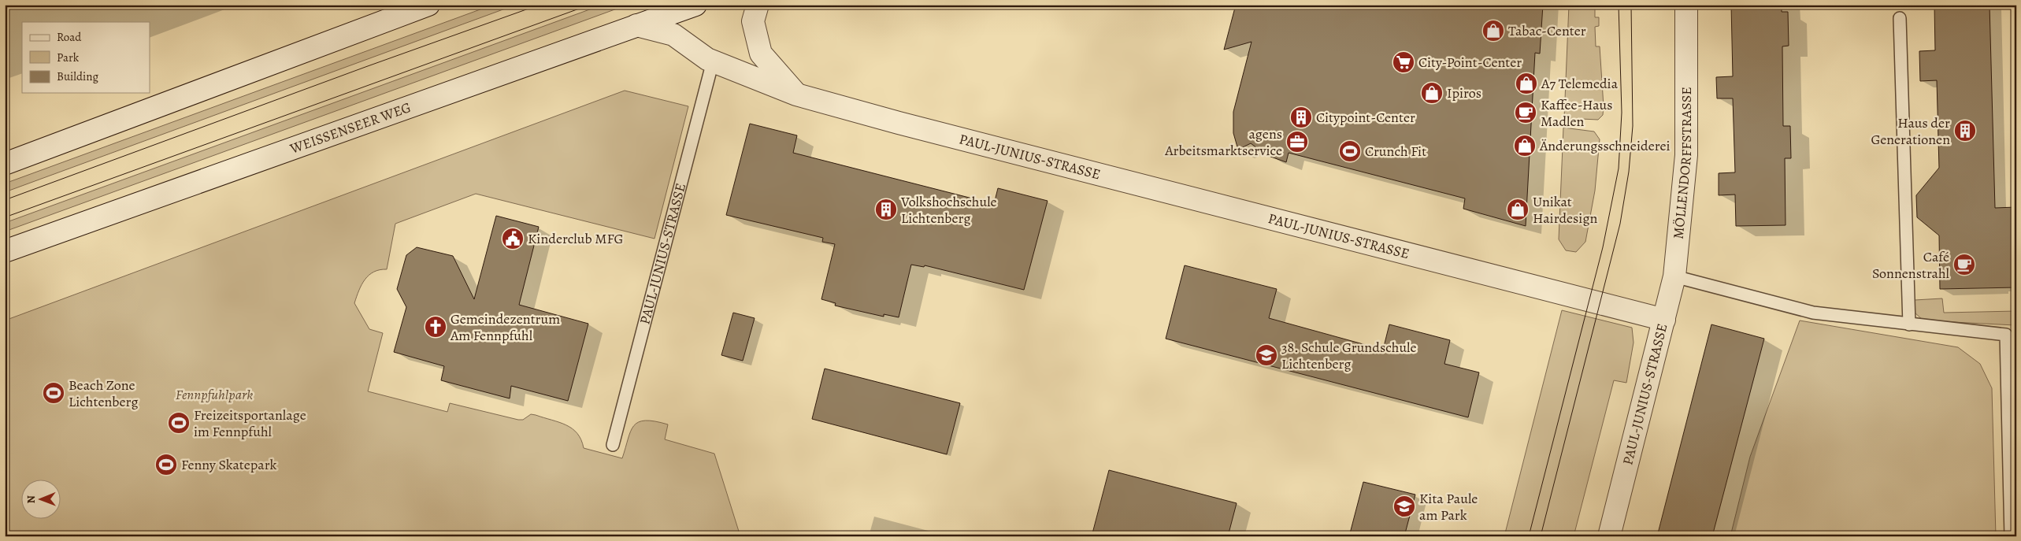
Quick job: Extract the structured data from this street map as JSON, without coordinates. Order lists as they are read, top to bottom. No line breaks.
{"streets":{"street":["WEISSENSEER WEG","PAUL-JUNIUS-STRASSE","MÖLLENDORFFSTRASSE"]},"crossings":[["WEISSENSEER WEG","PAUL-JUNIUS-STRASSE"],["PAUL-JUNIUS-STRASSE","MÖLLENDORFFSTRASSE"]],"parks":["Fennpfuhlpark"],"places":{"shop":["Tabac-Center","A7 Telemedia","Ipiros","Änderungsschneiderei","Unikat Hairdesign"],"supermarket":["City-Point-Center"],"cafe":["Kaffee-Haus Madlen","Café Sonnenstrahl"],"building":["Citypoint-Center","Haus der Generationen","Volkshochschule Lichtenberg"],"office":["agens Arbeitsmarktservice"],"sports":["Crunch Fit","Beach Zone Lichtenberg","Freizeitsportanlage im Fennpfuhl","Fenny Skatepark"],"public building":["Kinderclub MFG"],"church":["Gemeindezentrum Am Fennpfuhl"],"school or university":["38. Schule Grundschule Lichtenberg","Kita Paule am Park"]},"legend":["Road","Park","Building"],"north":"left"}
